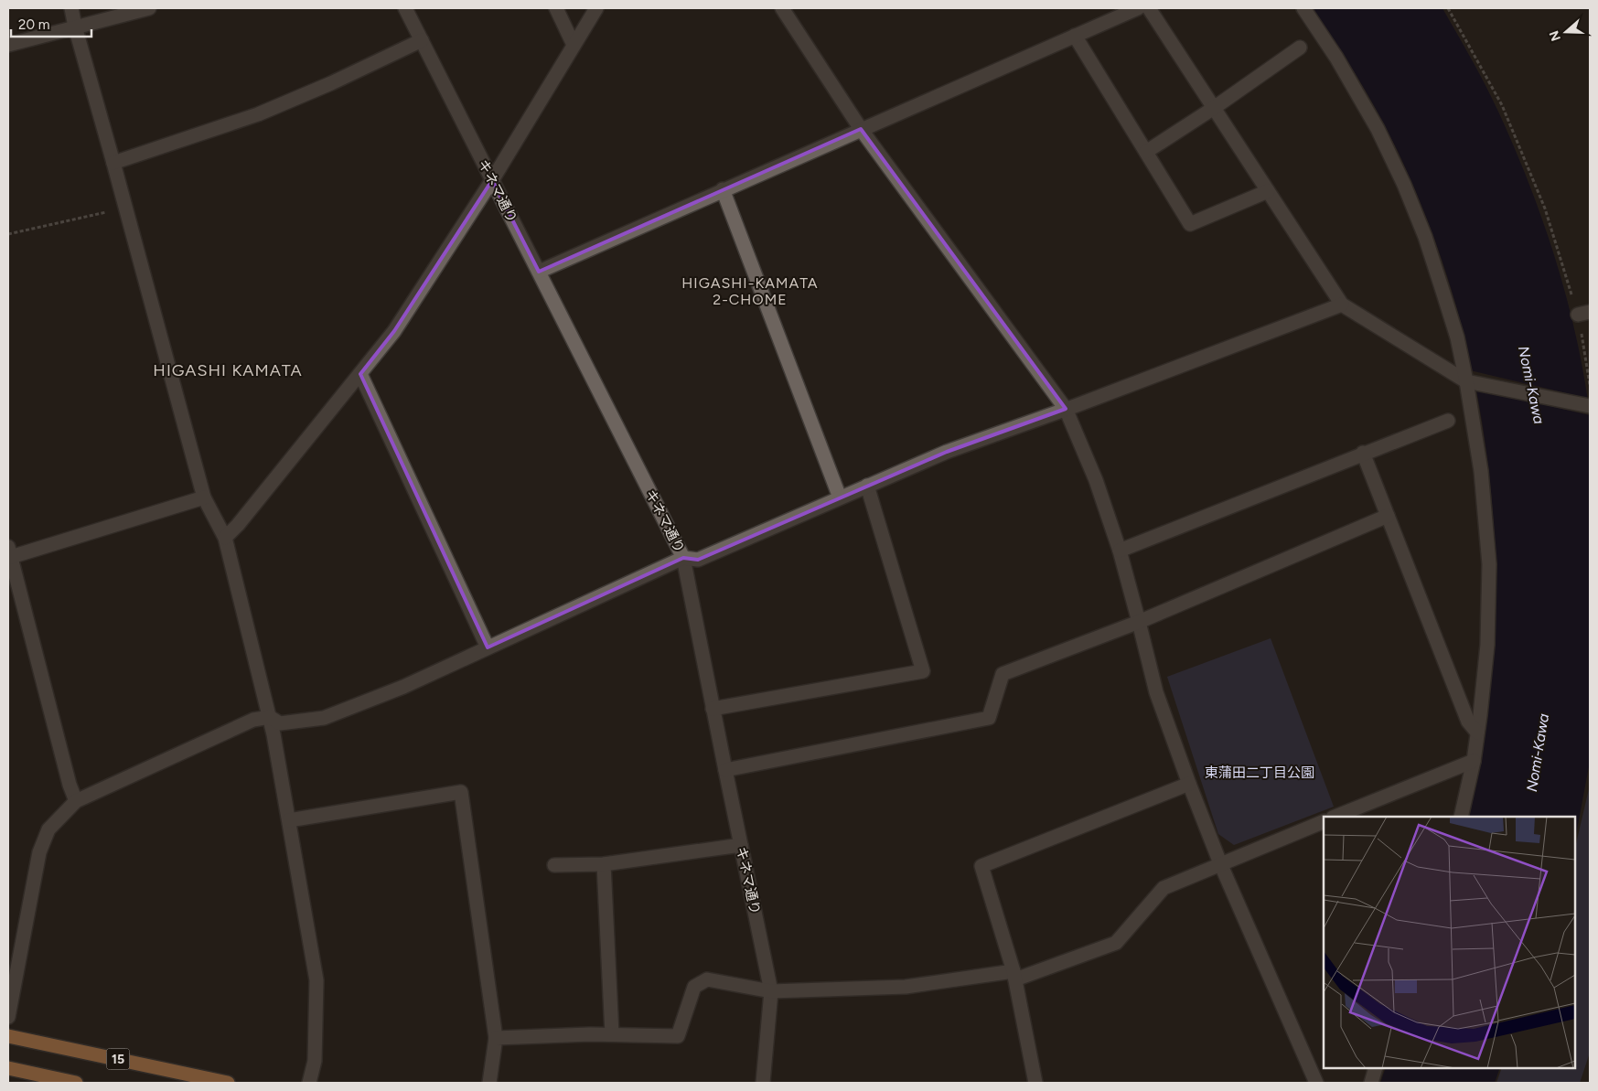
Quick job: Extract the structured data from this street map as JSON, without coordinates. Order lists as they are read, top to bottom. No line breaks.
{"streets":{"highway":["15"],"street":["キネマ通り"]},"districts":["HIGASHI-KAMATA 2-CHOME","HIGASHI KAMATA"],"water":["Nomi-Kawa"],"parks":["東蒲田二丁目公園"],"scale_bar":"20 m","north":"left"}
